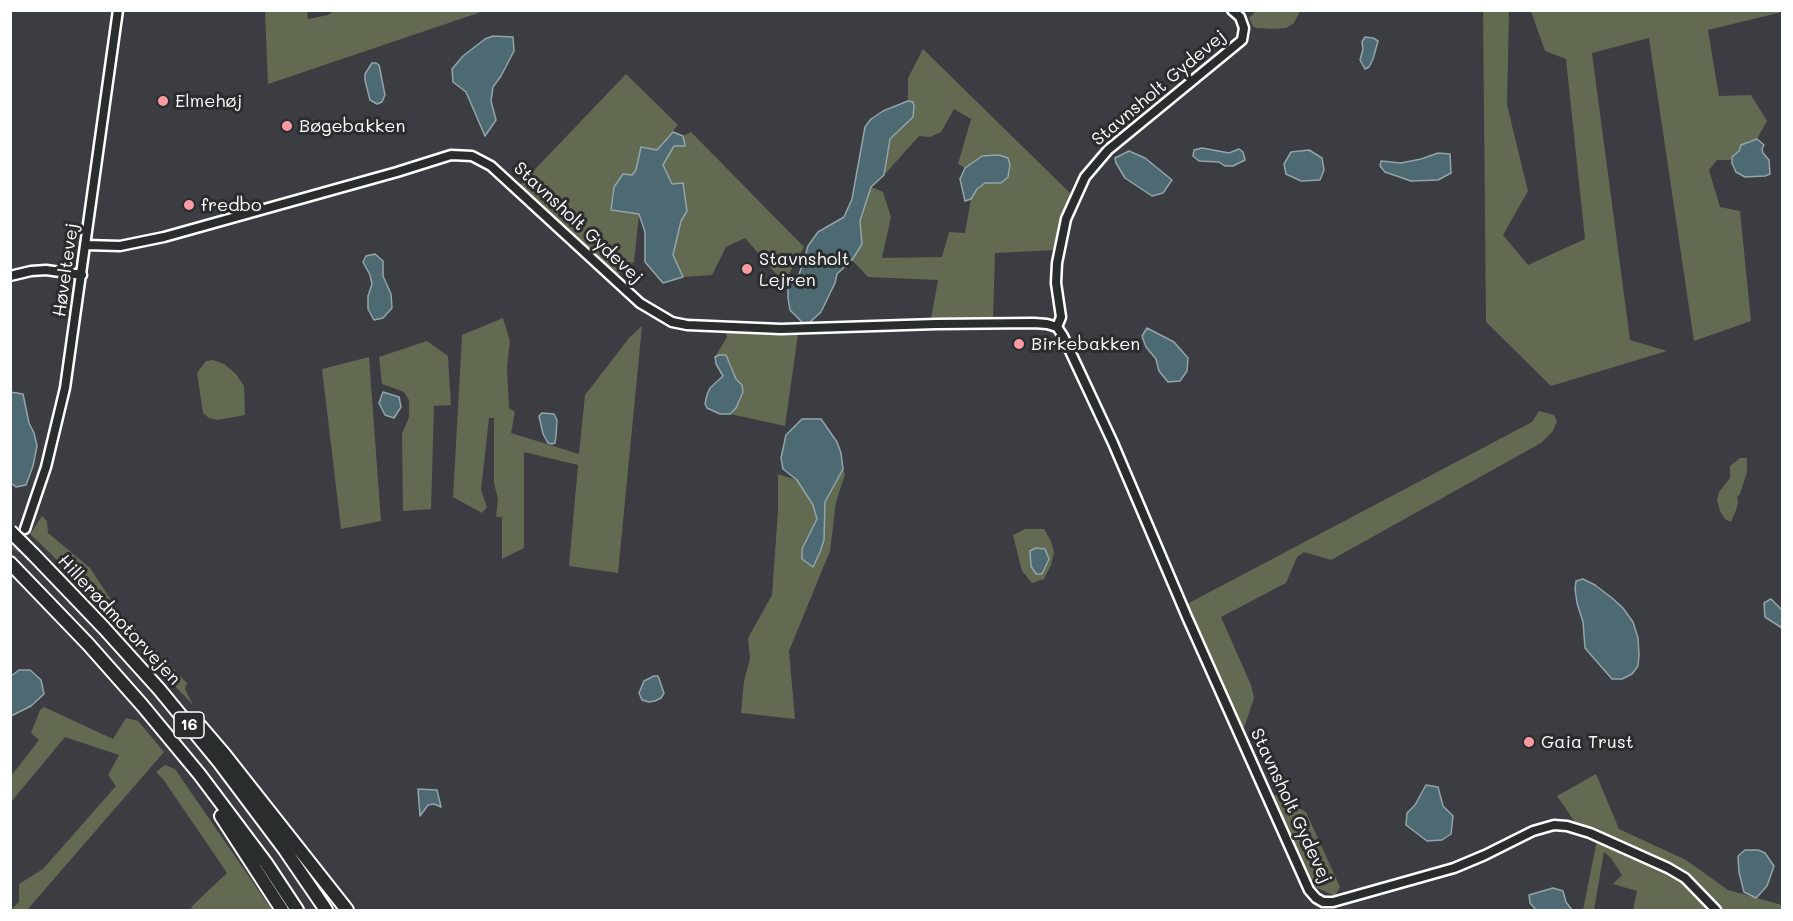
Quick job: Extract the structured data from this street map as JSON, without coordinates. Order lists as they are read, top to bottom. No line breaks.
{"streets":{"highway":["Hillerødmotorvejen","16"],"street":["Stavnsholt Gydevej","Høveltevej"]},"crossings":[["Stavnsholt Gydevej","Høveltevej"]],"places":["Elmehøj","Bøgebakken","fredbo","Stavnsholt Lejren","Birkebakken","Gaia Trust"]}
